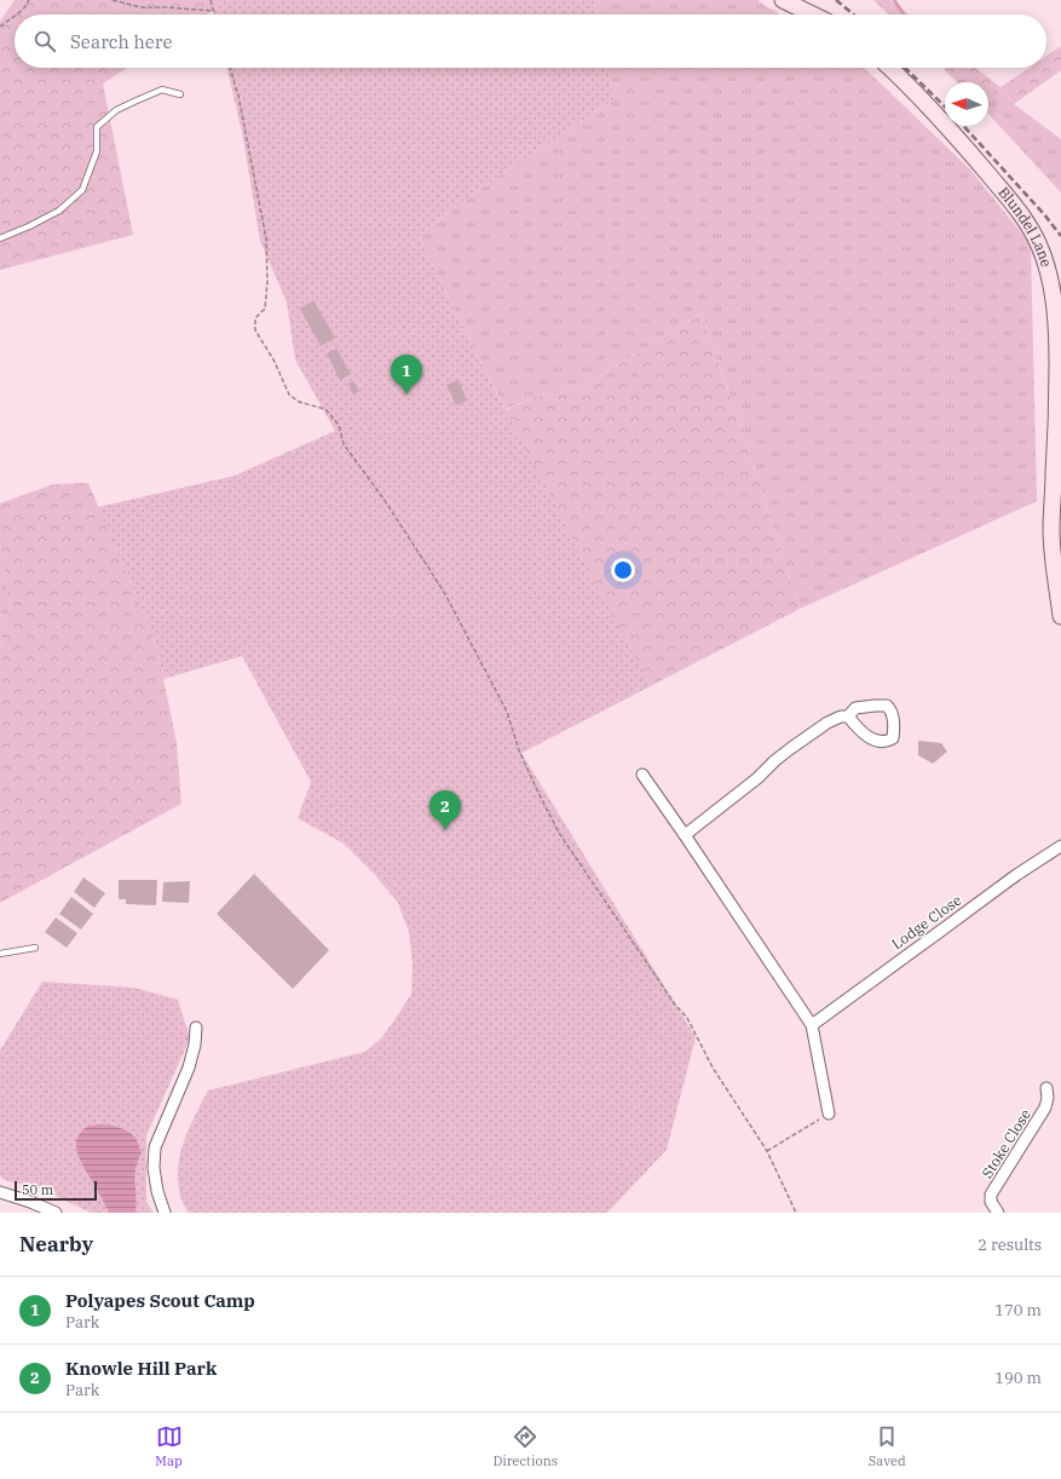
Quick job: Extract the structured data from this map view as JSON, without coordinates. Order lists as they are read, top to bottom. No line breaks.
{"streets":{"street":["Blundel Lane","Lodge Close","Stoke Close"]},"scale_bar":"50 m","north":"left","page":{"search":"Search here","pins":["1","2"],"scale":"50 m","heading":["Nearby","2 results"],"list":[{"mark":"1","name":"Polyapes Scout Camp","note":"Park","value":"170 m"},{"mark":"2","name":"Knowle Hill Park","note":"Park","value":"190 m"}],"nav":["Map","Directions","Saved"]}}
